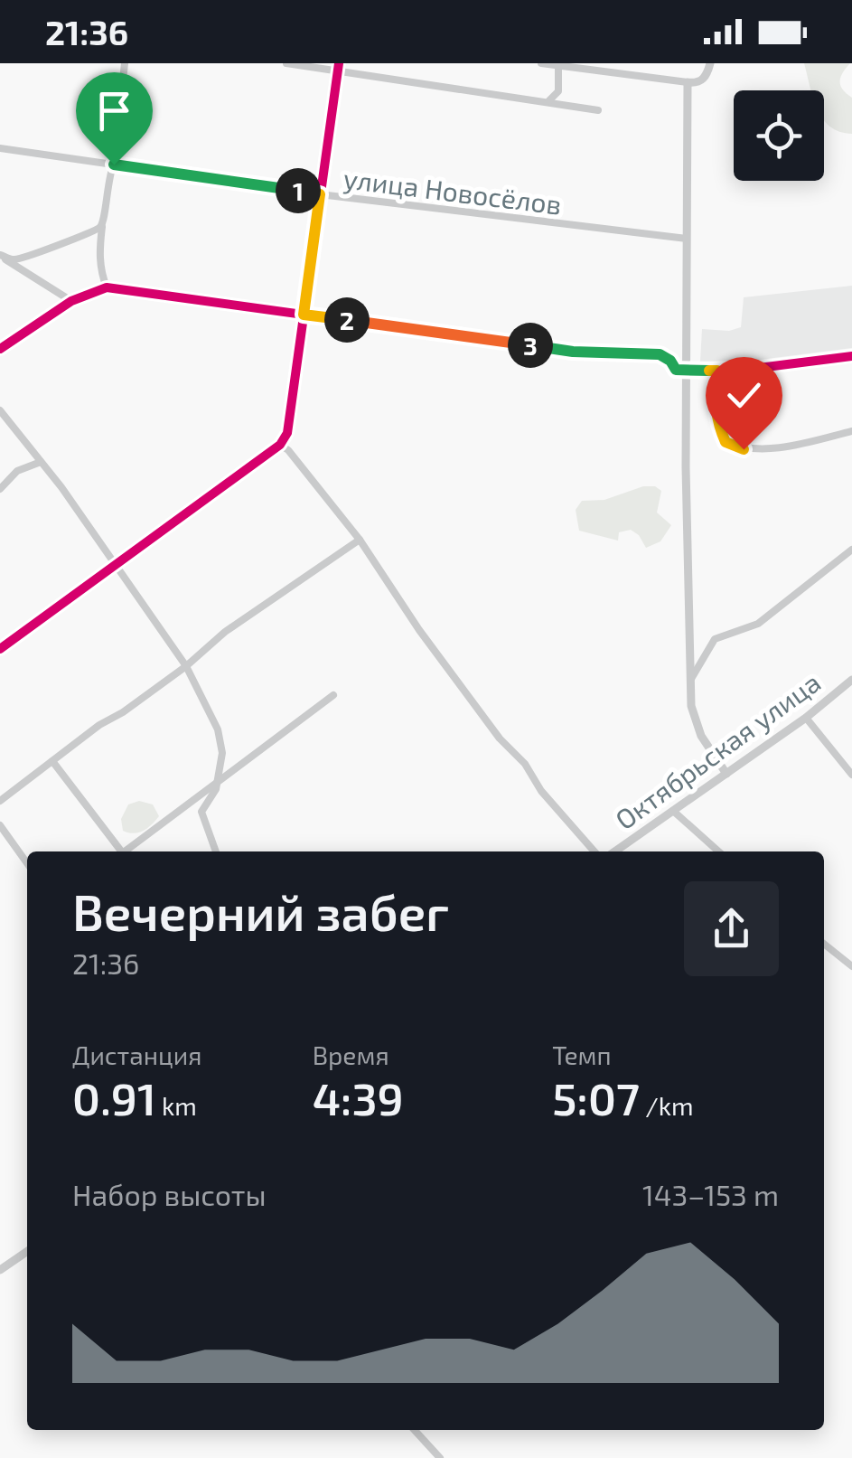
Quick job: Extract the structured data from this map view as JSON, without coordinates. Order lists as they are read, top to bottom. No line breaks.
{"streets":{"street":["улица Новосёлов","Октябрьская улица"]},"page":{"status":"21:36","pins":["1","2","3"],"heading":["Вечерний забег","21:36"],"stats":[["Дистанция","0.91 km"],["Время","4:39"],["Темп","5:07 /km"]],"chart":["Набор высоты","143–153 m"]}}
